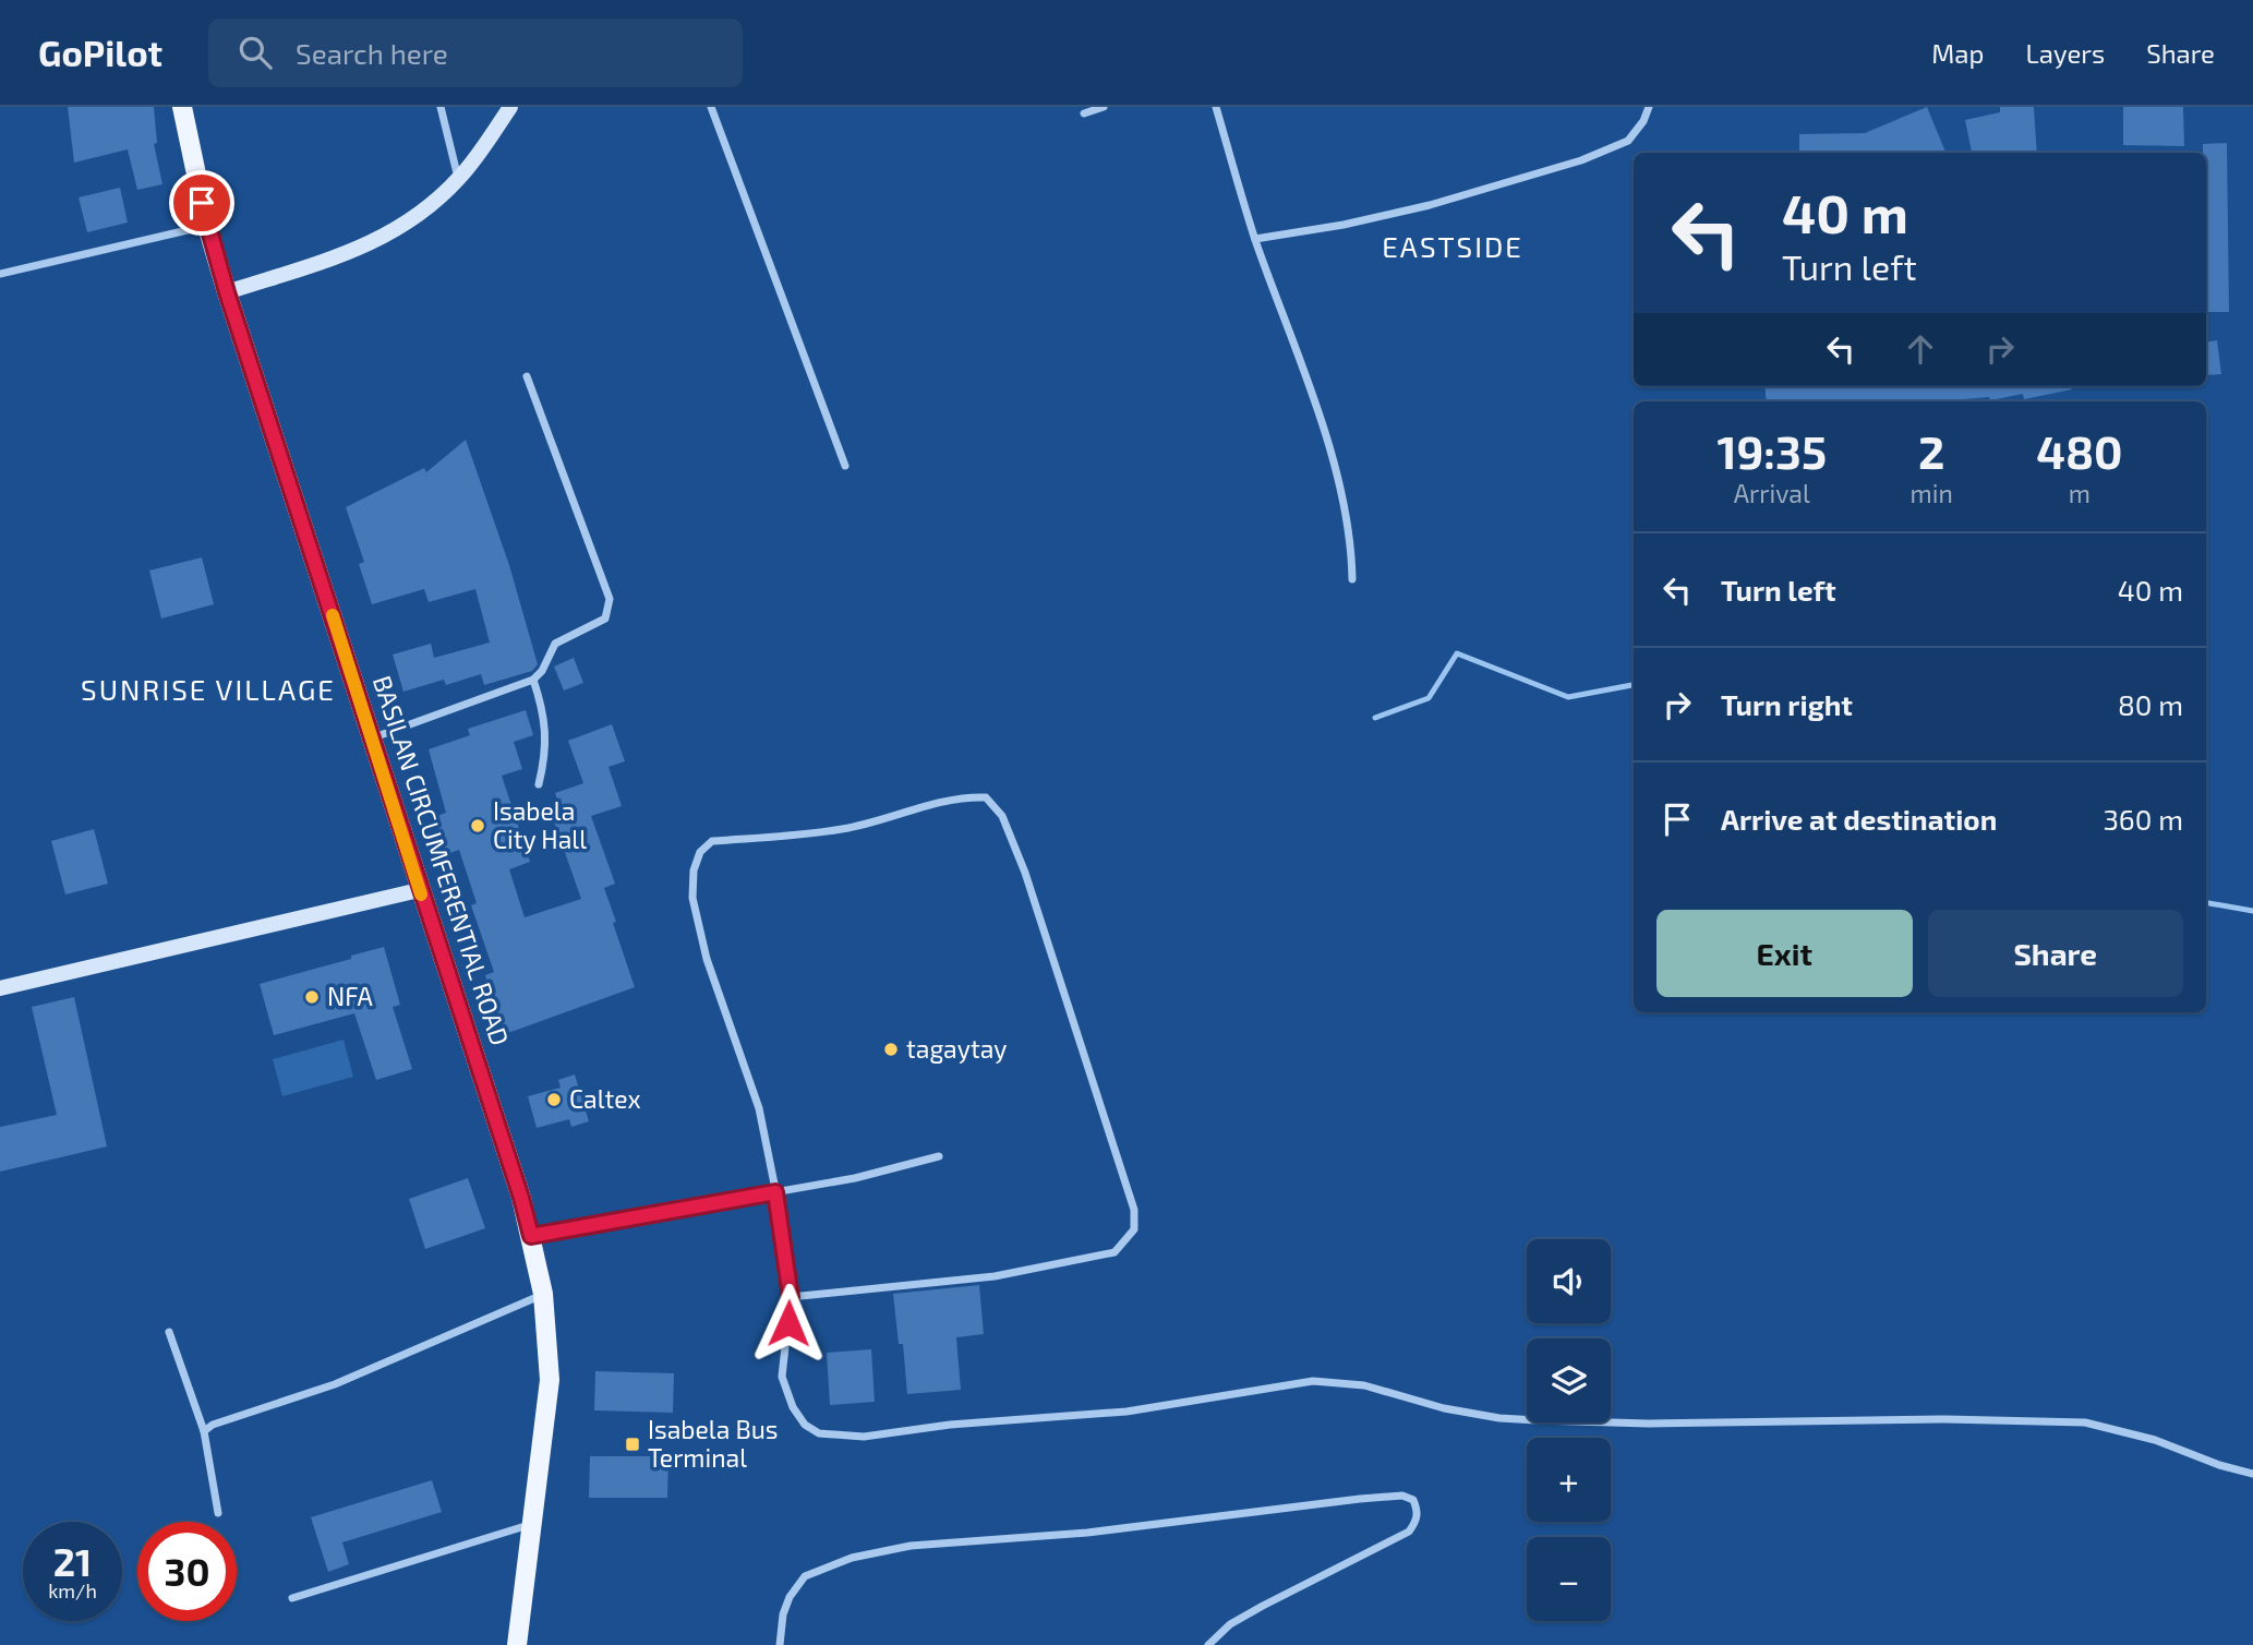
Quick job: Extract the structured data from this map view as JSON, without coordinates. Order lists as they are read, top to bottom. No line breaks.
{"streets":{"main road":["BASILAN CIRCUMFERENTIAL ROAD"]},"districts":["EASTSIDE","SUNRISE VILLAGE"],"places":{"other":["Isabela City Hall","NFA","tagaytay","Caltex"],"transit":["Isabela Bus Terminal"]},"page":{"header":"GoPilot","search":"Search here","nav":["Map","Layers","Share"],"turn":["40 m","Turn left"],"eta":["19:35","Arrival","2","min","480","m"],"list":[{"name":"Turn left","value":"40 m"},{"name":"Turn right","value":"80 m"},{"name":"Arrive at destination","value":"360 m"}],"buttons":["Exit","Share"],"map_buttons":["+","−"],"speed":"21 km/h","limit":"30"}}
